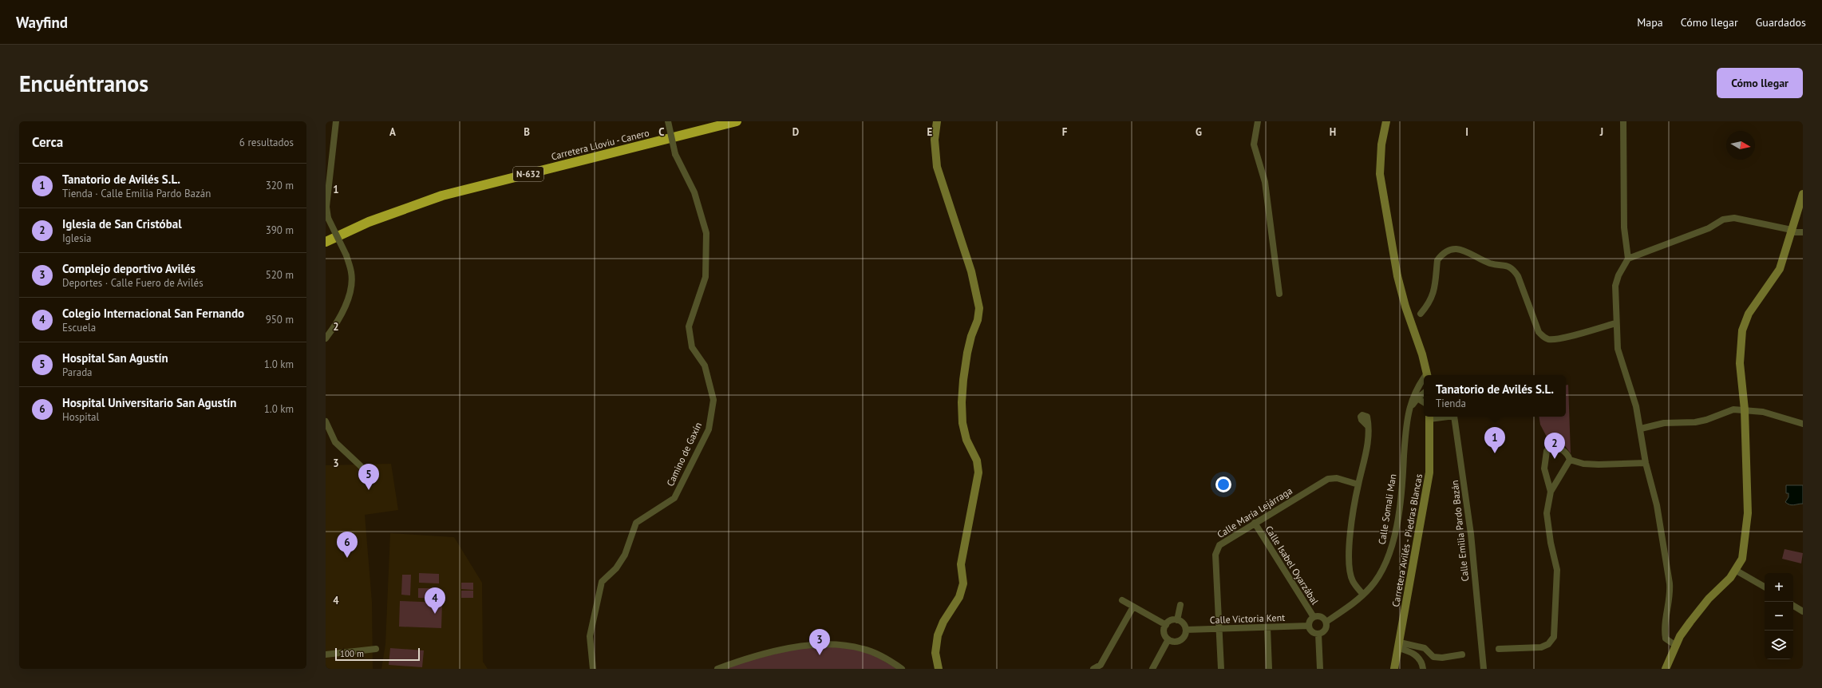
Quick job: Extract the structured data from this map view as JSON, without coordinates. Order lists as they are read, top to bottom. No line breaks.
{"streets":{"highway":["Carretera Lloviu - Canero","N-632"],"street":["Camino de Gaxín","Calle Somali Man","Calle María Lejárraga","Calle Emilia Pardo Bazán","Carretera Avilés - Piedras Blancas","Calle Isabel Oyarzábal","Calle Victoria Kent"]},"crossings":[["Calle Somali Man","Calle Isabel Oyarzábal"],["Calle Somali Man","Calle Victoria Kent"],["Calle María Lejárraga","Calle Isabel Oyarzábal"],["Calle María Lejárraga","Calle Victoria Kent"],["Calle Isabel Oyarzábal","Calle Victoria Kent"]],"scale_bar":"100 m","north":"right","page":{"header":"Wayfind","nav":["Mapa","Cómo llegar","Guardados"],"buttons":"Cómo llegar","title":"Encuéntranos","heading":["Cerca","6 resultados"],"list":[{"mark":"1","name":"Tanatorio de Avilés S.L.","note":"Tienda · Calle Emilia Pardo Bazán","value":"320 m"},{"mark":"2","name":"Iglesia de San Cristóbal","note":"Iglesia","value":"390 m"},{"mark":"3","name":"Complejo deportivo Avilés","note":"Deportes · Calle Fuero de Avilés","value":"520 m"},{"mark":"4","name":"Colegio Internacional San Fernando","note":"Escuela","value":"950 m"},{"mark":"5","name":"Hospital San Agustín","note":"Parada","value":"1.0 km"},{"mark":"6","name":"Hospital Universitario San Agustín","note":"Hospital","value":"1.0 km"}],"popup":["Tanatorio de Avilés S.L.","Tienda"],"pins":["1","2","5","6","4","3"],"map_buttons":["+","−"],"scale":"100 m"},"grid":{"columns":["A","B","C","D","E","F","G","H","I","J"],"rows":["1","2","3","4"]}}
